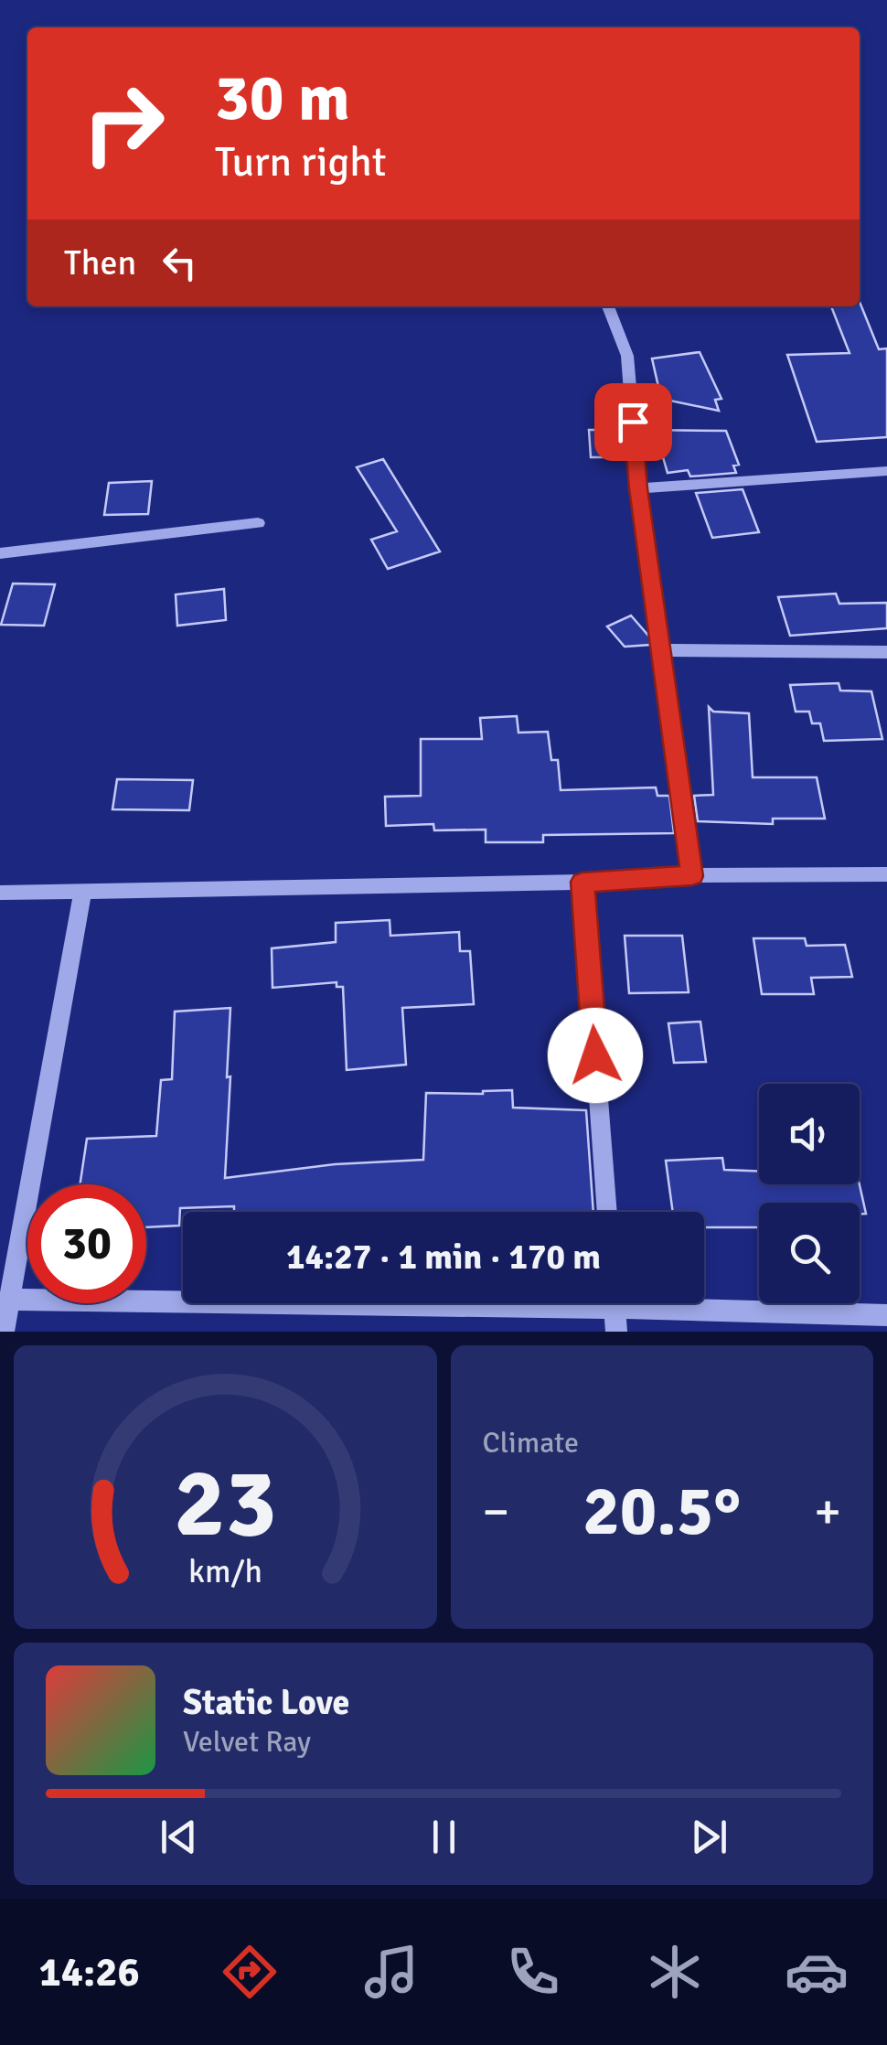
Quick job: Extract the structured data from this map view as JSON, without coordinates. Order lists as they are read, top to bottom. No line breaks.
{"page":{"turn":["30 m","Turn right"],"then":"Then","limit":"30","trip":"14:27 · 1 min · 170 m","tile":"Climate","heat":["−","20.5°","+"],"song":["Static Love","Velvet Ray"],"tabs":"14:26","gauge":["23","km/h"]}}
